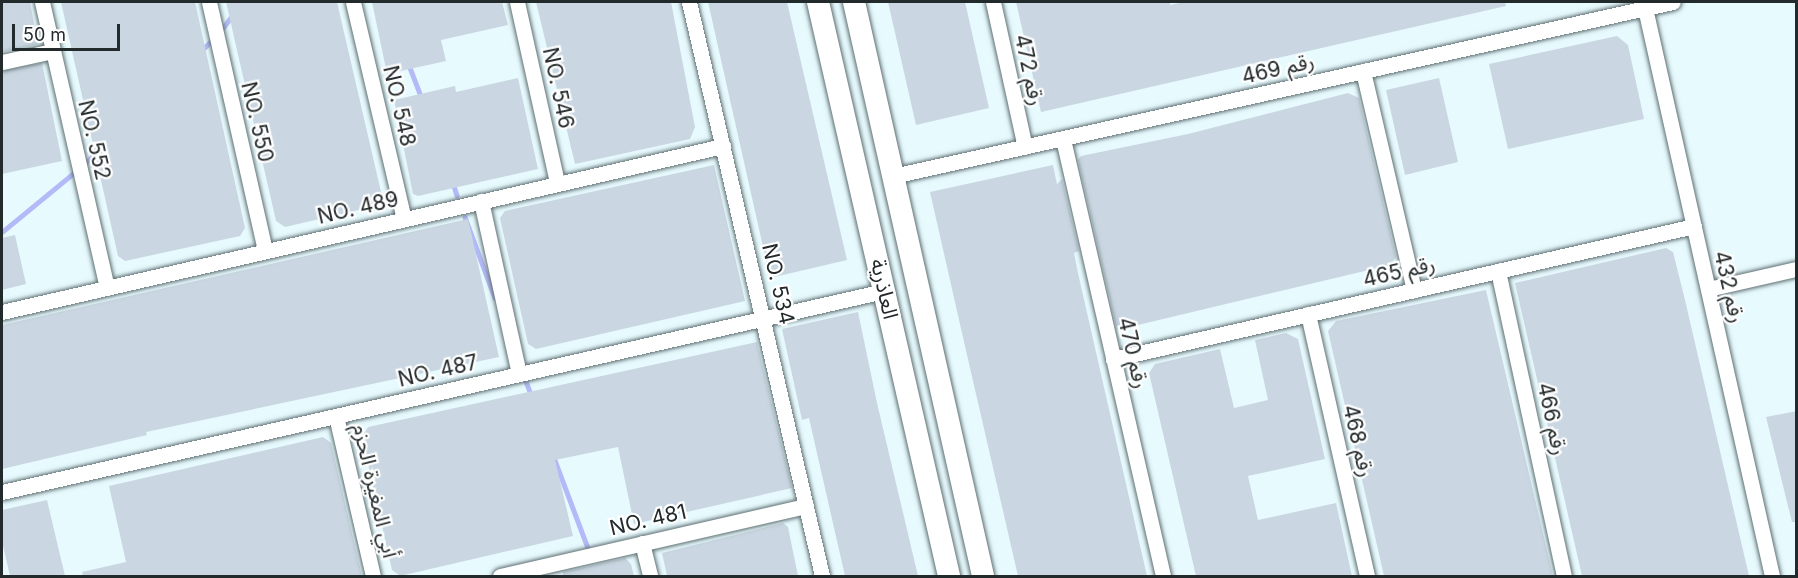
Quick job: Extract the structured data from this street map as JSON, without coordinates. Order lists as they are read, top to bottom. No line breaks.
{"streets":{"street":["رقم 469","رقم 472","NO. 546","NO. 548","NO. 550","NO. 552","NO. 489","رقم 465","NO. 534","رقم 432","العاذرية","رقم 470","NO. 487","رقم 466","رقم 468","أبي المغيرة الحزم","NO. 481"]},"crossings":[["رقم 469","رقم 472"],["رقم 469","رقم 432"],["رقم 469","العاذرية"],["رقم 469","رقم 470"],["NO. 546","NO. 489"],["NO. 548","NO. 489"],["NO. 550","NO. 489"],["NO. 552","NO. 489"],["NO. 489","NO. 534"],["رقم 465","رقم 432"],["رقم 465","رقم 470"],["رقم 465","رقم 466"],["رقم 465","رقم 468"],["NO. 534","NO. 487"],["NO. 534","NO. 481"],["العاذرية","NO. 487"],["NO. 487","أبي المغيرة الحزم"]],"scale_bar":"50 m"}
